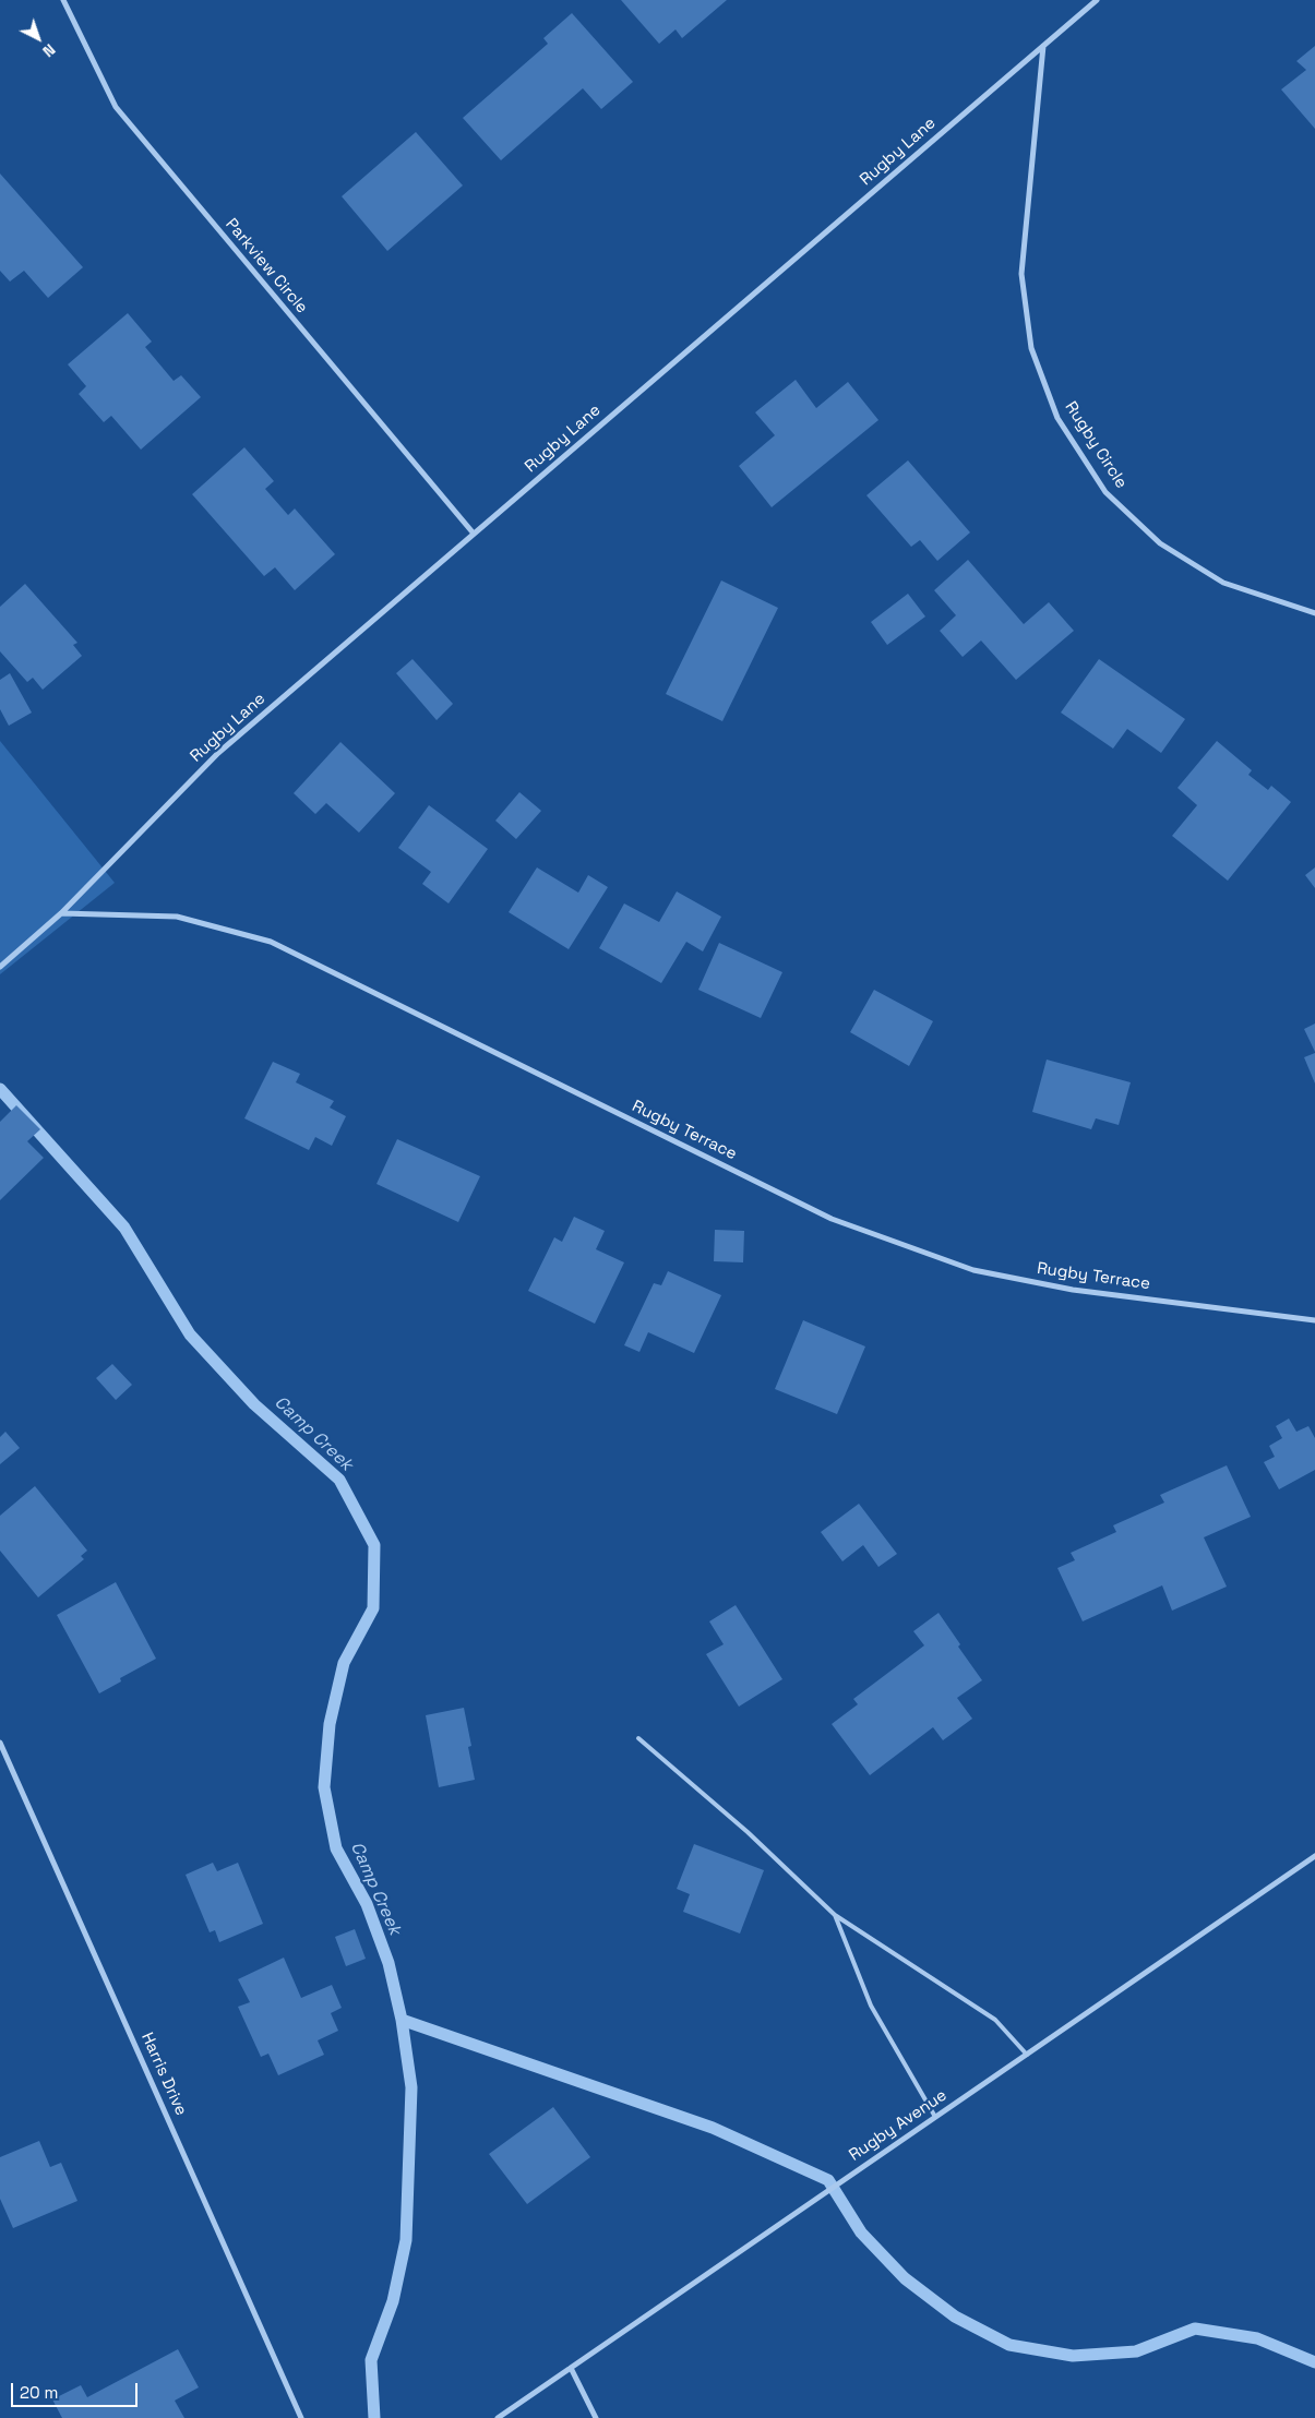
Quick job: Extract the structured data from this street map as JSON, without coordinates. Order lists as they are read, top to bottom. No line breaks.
{"streets":{"street":["Rugby Lane","Parkview Circle","Rugby Circle","Rugby Terrace","Harris Drive","Rugby Avenue"]},"crossings":[["Rugby Lane","Parkview Circle"],["Rugby Lane","Rugby Circle"],["Rugby Lane","Rugby Terrace"]],"water":["Camp Creek"],"scale_bar":"20 m","north":"bottom right"}
